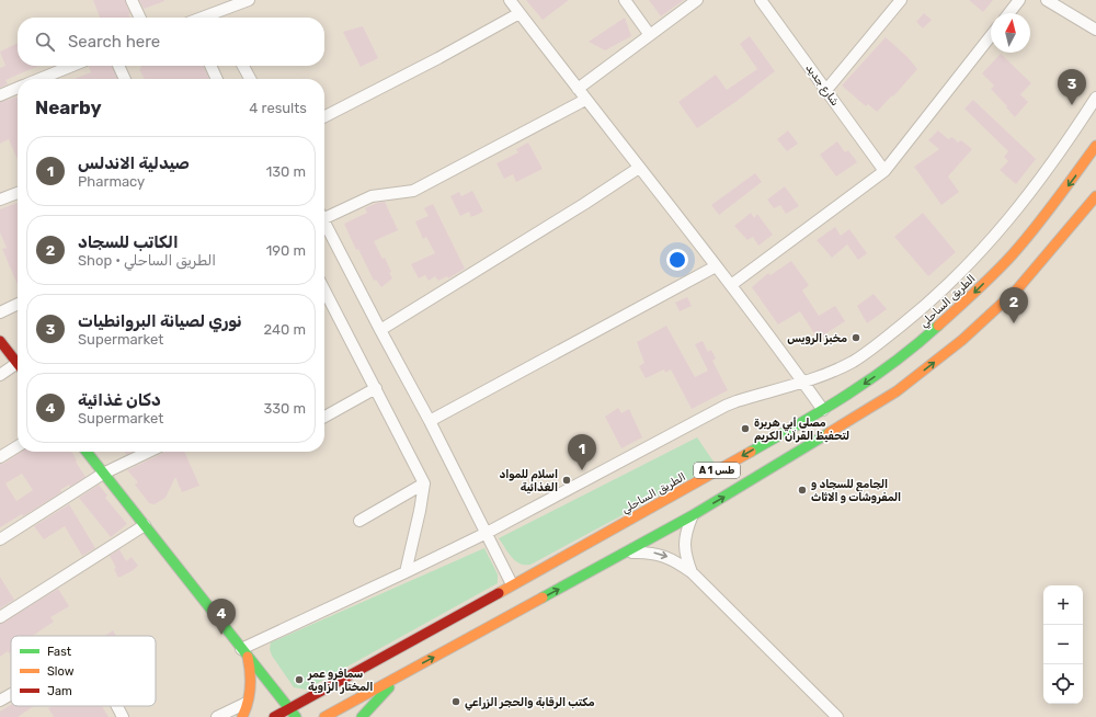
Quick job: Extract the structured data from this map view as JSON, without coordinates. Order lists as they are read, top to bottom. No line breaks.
{"streets":{"main road":["الطريق الساحلي","A 1 طس"],"street":["شارع جديد"]},"places":["مخبز الرويس","مصلى أبي هريرة لتحفيظ القرآن الكريم","اسلام للمواد الغذائية","الجامع للسجاد و المفروشات و الاثاث","سمافرو عمر المختار الزاوية","مكتب الرقابة والحجر الزراعي"],"legend":["Fast","Slow","Jam"],"north":"top","page":{"search":"Search here","pins":["3","2","1","4"],"heading":["Nearby","4 results"],"list":[{"mark":"1","name":"صيدلية الاندلس","note":"Pharmacy","value":"130 m"},{"mark":"2","name":"الكاتب للسجاد","note":"Shop · الطريق الساحلي","value":"190 m"},{"mark":"3","name":"نوري لصيانة البروانطيات","note":"Supermarket","value":"240 m"},{"mark":"4","name":"دكان غذائية","note":"Supermarket","value":"330 m"}],"map_buttons":["+","−"]}}
